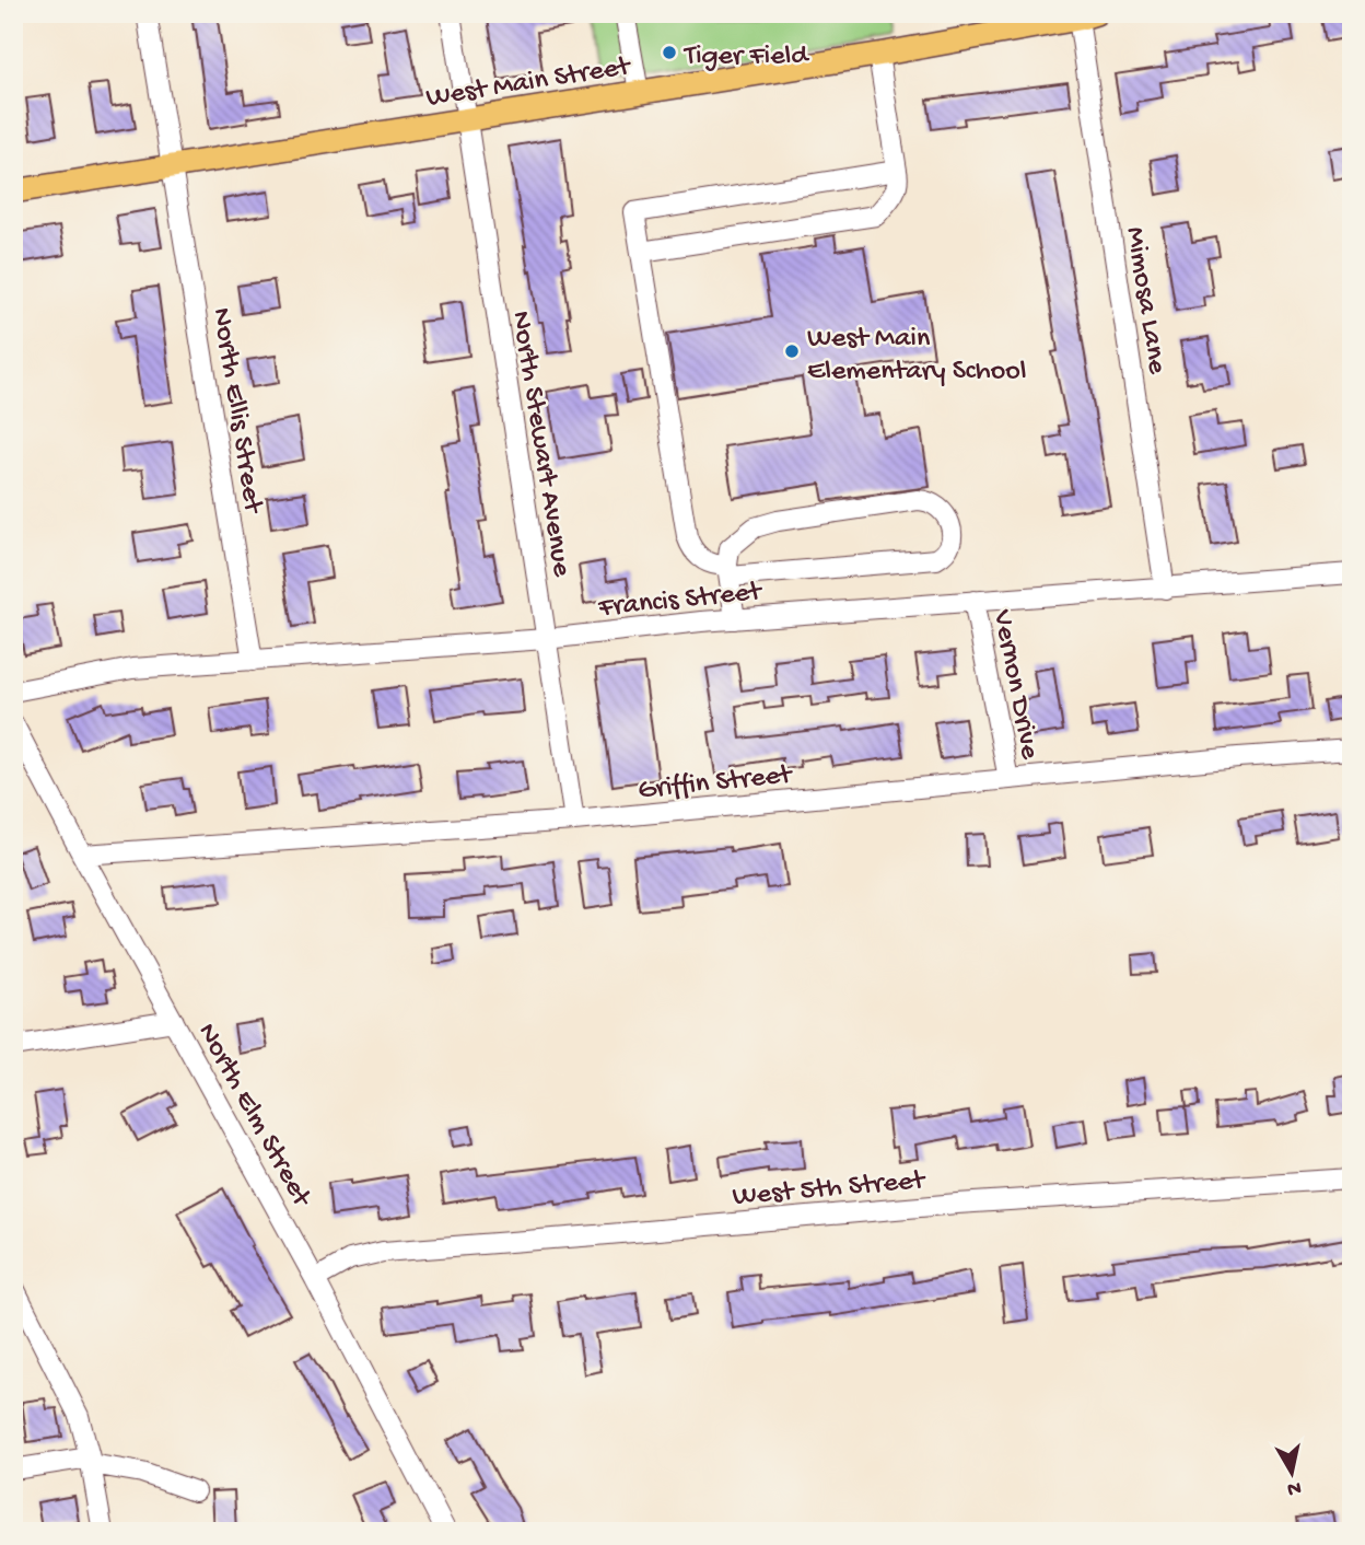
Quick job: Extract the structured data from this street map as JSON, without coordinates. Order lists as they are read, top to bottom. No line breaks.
{"streets":{"main road":["West Main Street"],"street":["Mimosa Lane","North Ellis Street","North Stewart Avenue","Francis Street","Vernon Drive","Griffin Street","North Elm Street","West 5th Street"]},"crossings":[["West Main Street","Mimosa Lane"],["West Main Street","North Ellis Street"],["West Main Street","North Stewart Avenue"],["Mimosa Lane","Francis Street"],["North Ellis Street","Francis Street"],["North Stewart Avenue","Francis Street"],["North Stewart Avenue","Griffin Street"],["Francis Street","Vernon Drive"],["Vernon Drive","Griffin Street"],["Griffin Street","North Elm Street"],["North Elm Street","West 5th Street"]],"places":["Tiger Field","West Main Elementary School"],"north":"bottom"}
